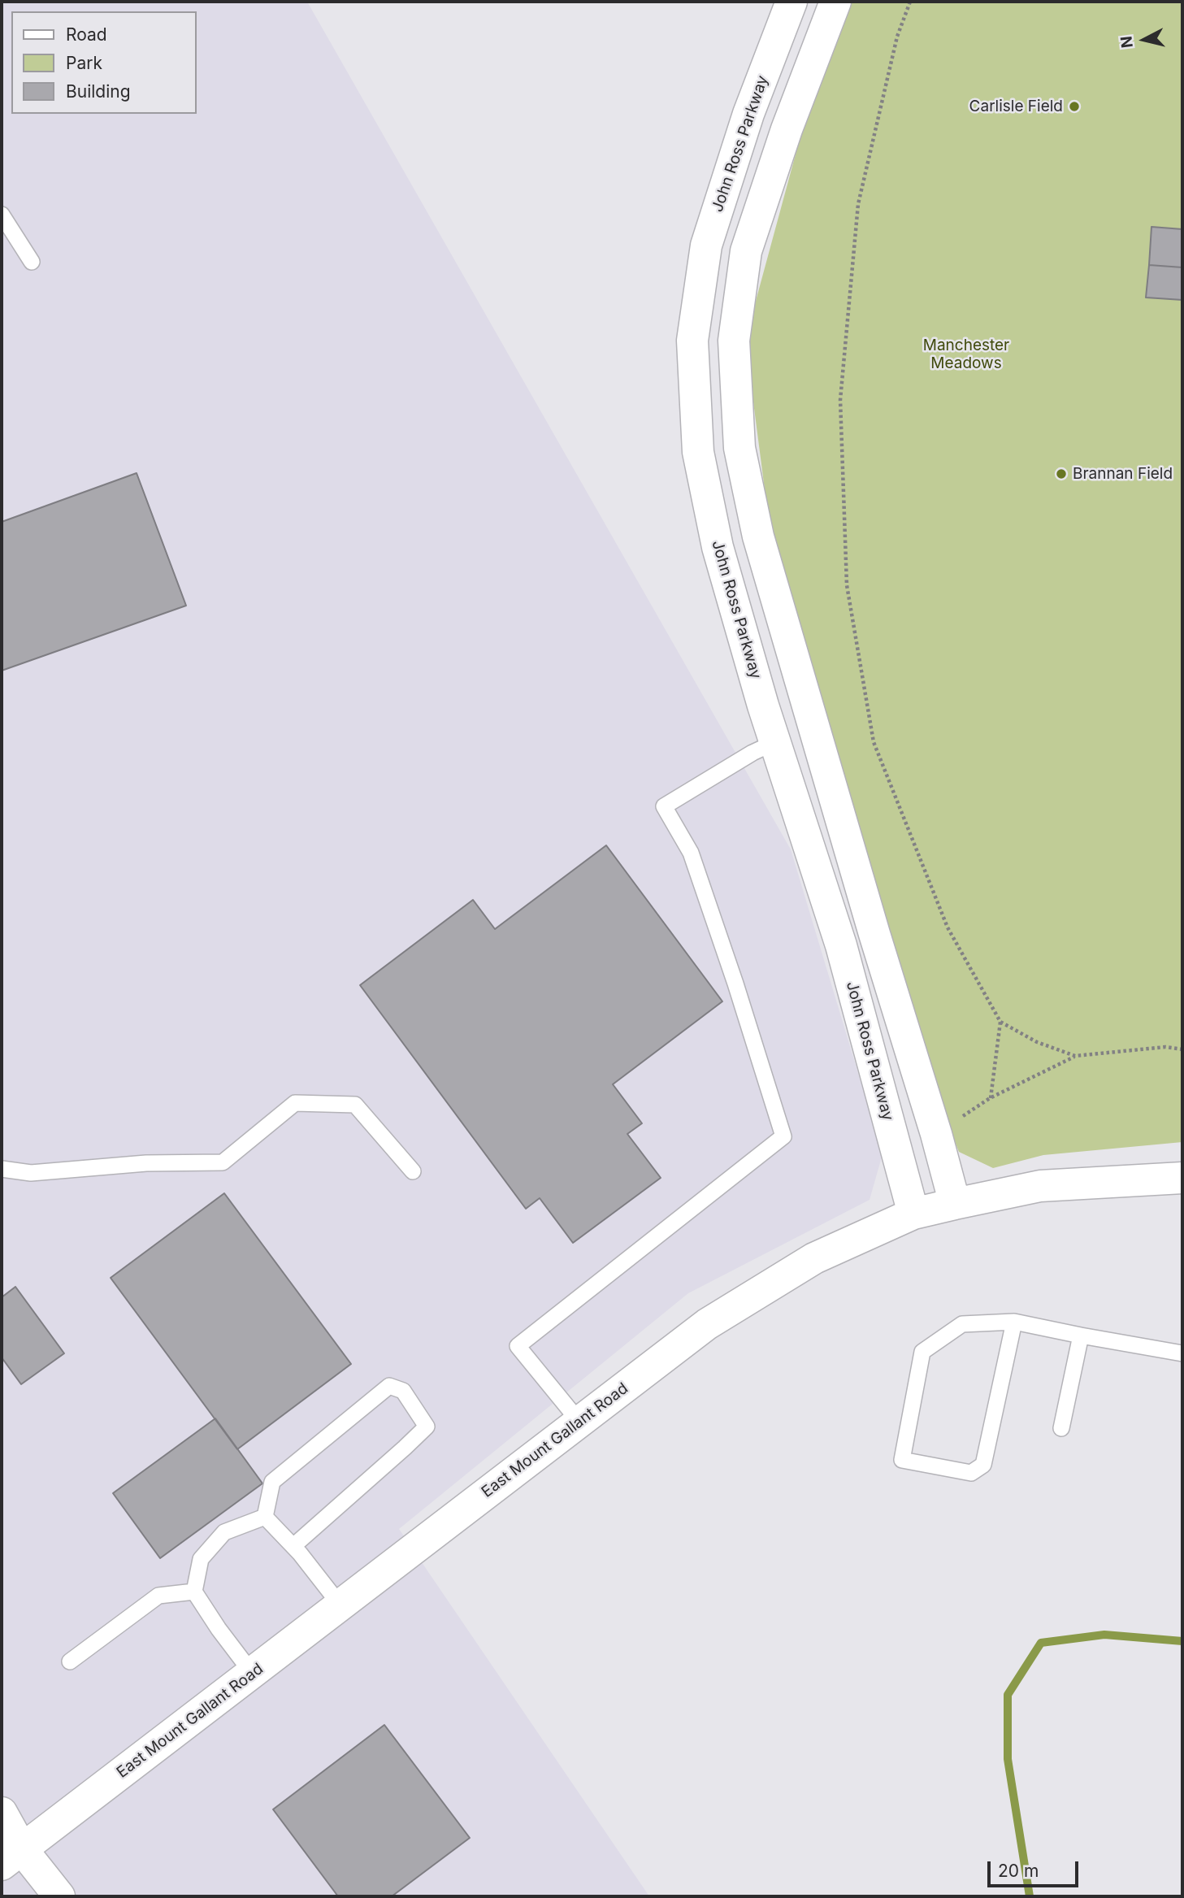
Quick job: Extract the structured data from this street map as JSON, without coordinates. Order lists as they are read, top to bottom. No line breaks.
{"streets":{"street":["John Ross Parkway","East Mount Gallant Road"]},"crossings":[["John Ross Parkway","East Mount Gallant Road"]],"parks":["Manchester Meadows"],"places":["Carlisle Field","Brannan Field"],"legend":["Road","Park","Building"],"scale_bar":"20 m","north":"left"}
